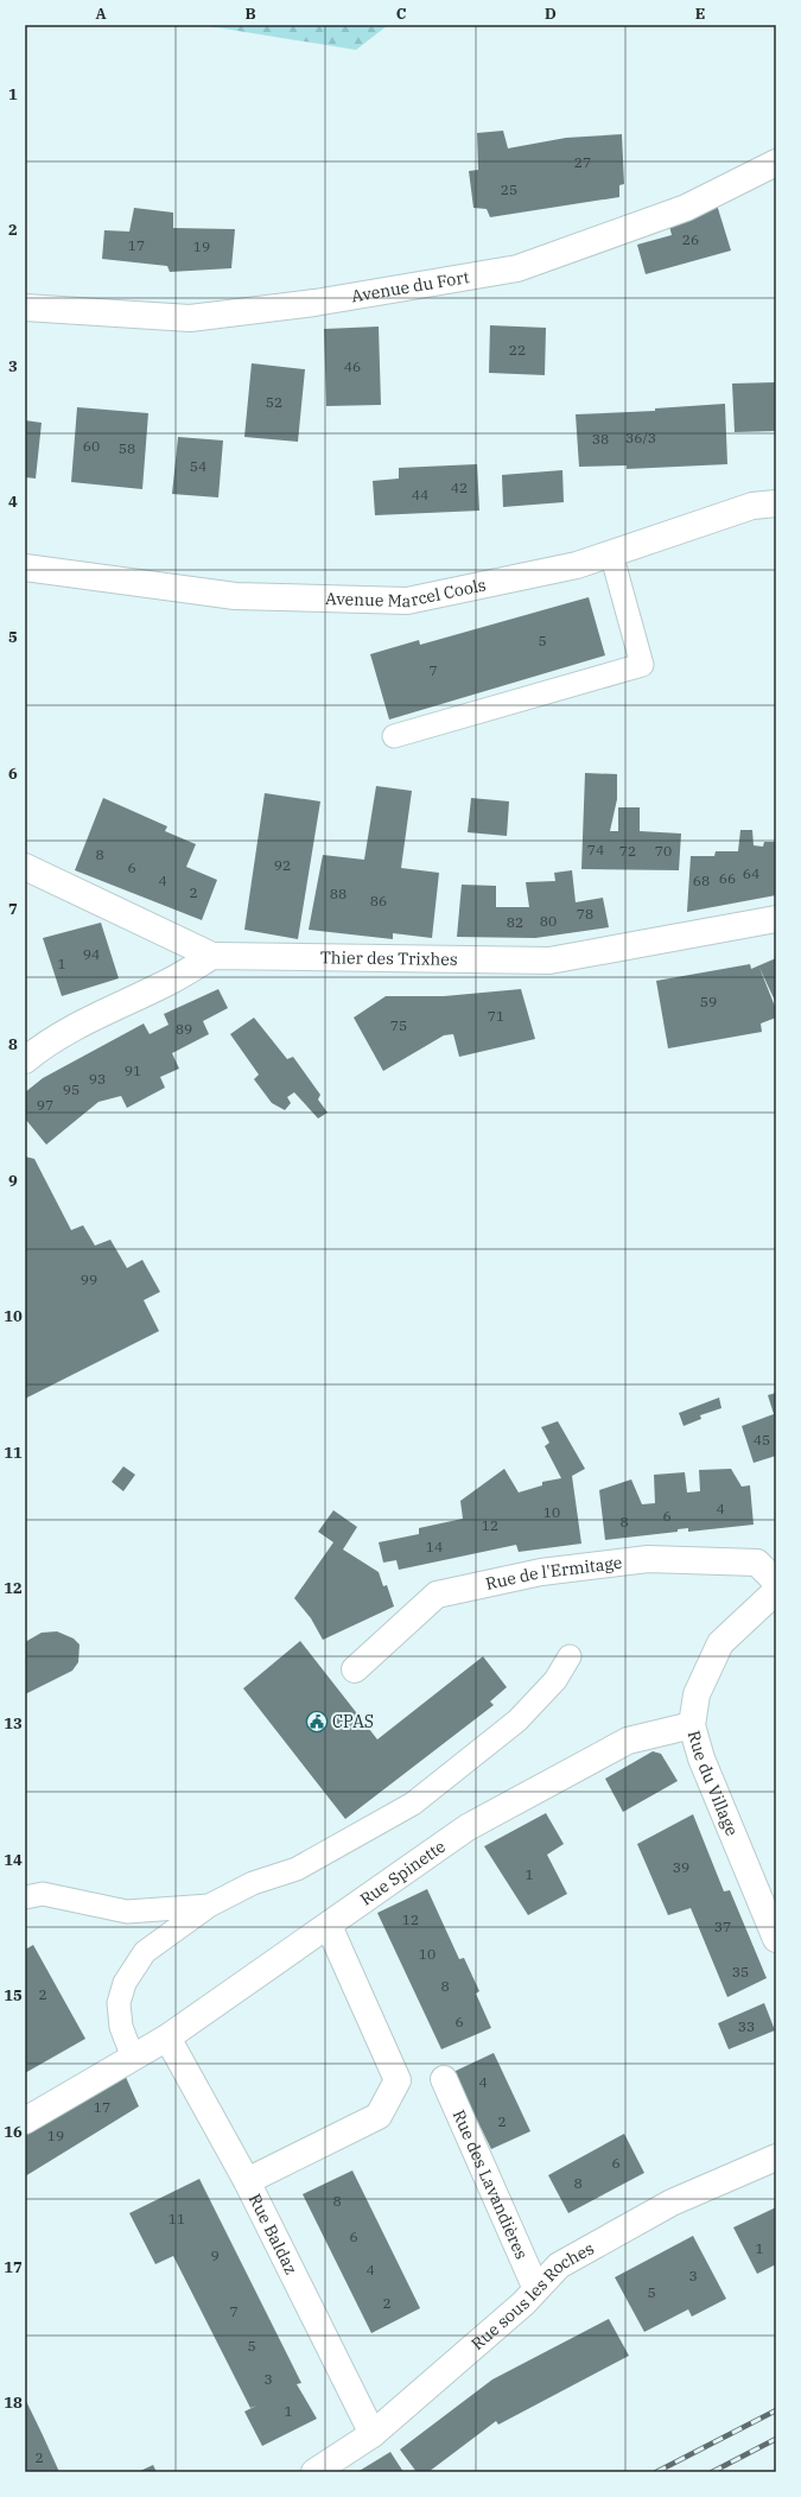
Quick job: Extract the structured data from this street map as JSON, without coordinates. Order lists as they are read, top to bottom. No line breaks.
{"streets":{"street":["Avenue du Fort","Avenue Marcel Cools","Thier des Trixhes","Rue de l'Ermitage","Rue du Village","Rue Spinette","Rue des Lavandières","Rue Baldaz","Rue sous les Roches"]},"crossings":[["Rue du Village","Rue Spinette"],["Rue Spinette","Rue Baldaz"],["Rue des Lavandières","Rue sous les Roches"],["Rue Baldaz","Rue sous les Roches"]],"places":{"public building":["CPAS"]},"house_numbers":["27","25","26","17","19","22","46","52","36/3","38","60","58","54","42","44","5","7","74","72","70","8","92","6","64","66","4","68","2","88","86","78","80","82","94","1","59","71","75","89","91","93","95","97","99","45","4","10","6","8","12","14","39","1","12","37","10","35","8","2","6","33","4","17","2","19","6","8","8","11","6","1","9","4","3","5","2","7","5","3","1","2"],"grid":{"columns":["A","B","C","D","E"],"rows":["1","2","3","4","5","6","7","8","9","10","11","12","13","14","15","16","17","18"]}}
